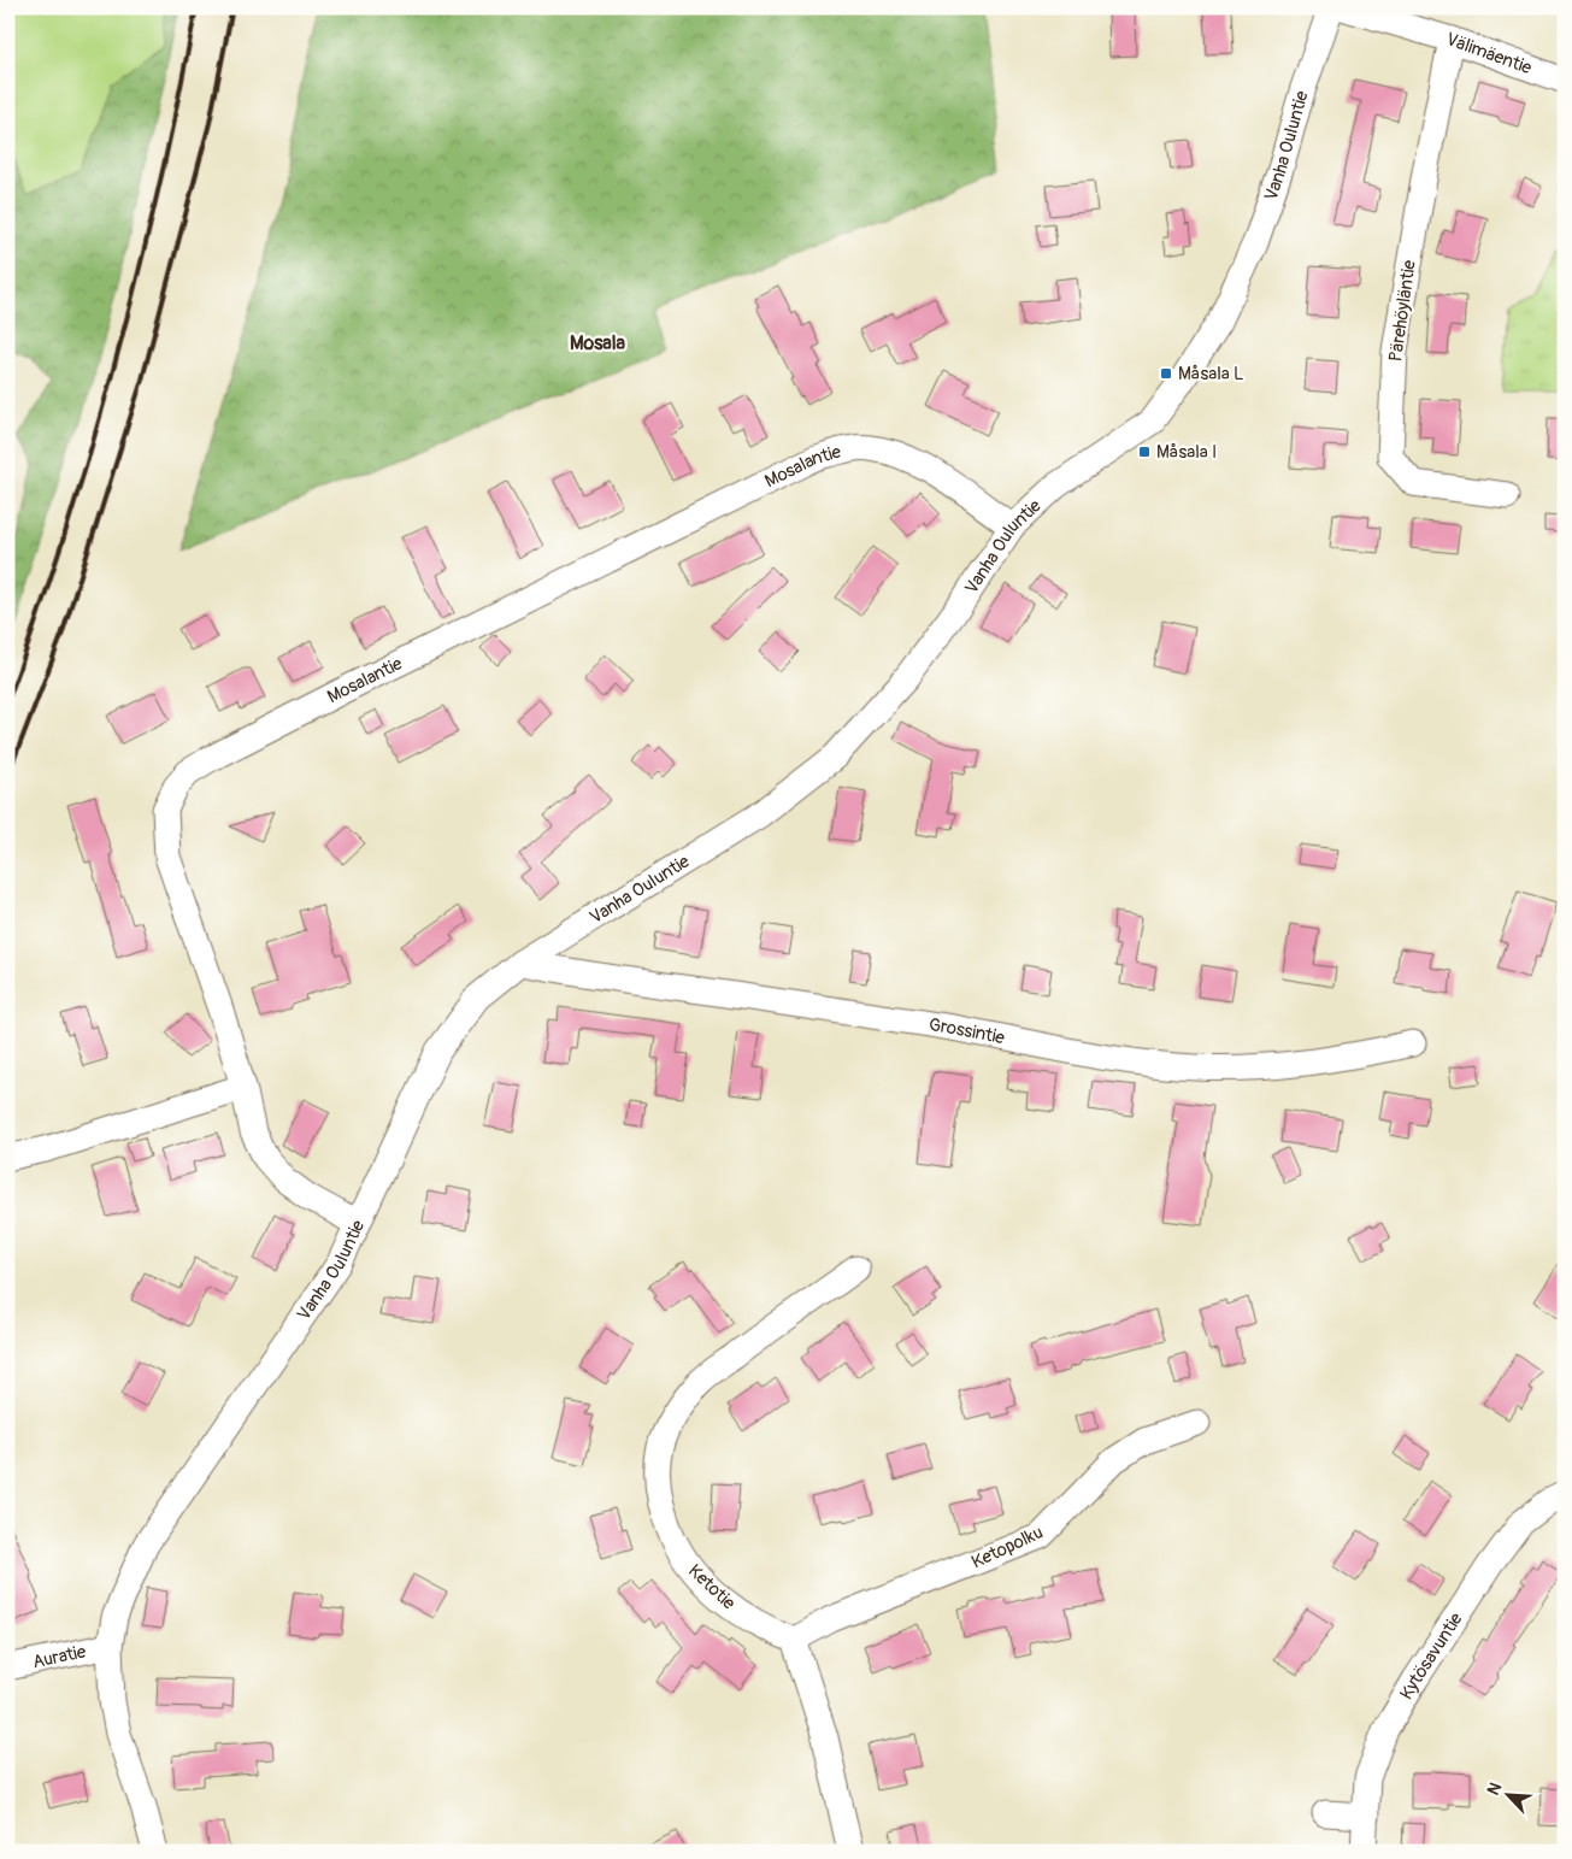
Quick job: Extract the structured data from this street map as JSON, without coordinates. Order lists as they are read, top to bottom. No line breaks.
{"streets":{"street":["Välimäentie","Vanha Ouluntie","Pärehöyläntie","Mosalantie","Grossintie","Ketopolku","Ketotie","Kytösavuntie","Auratie"]},"crossings":[["Välimäentie","Pärehöyläntie"],["Vanha Ouluntie","Mosalantie"],["Vanha Ouluntie","Grossintie"],["Vanha Ouluntie","Auratie"],["Ketopolku","Ketotie"]],"districts":["Mosala"],"places":{"transit":["Måsala L","Måsala I"]},"north":"top left"}
